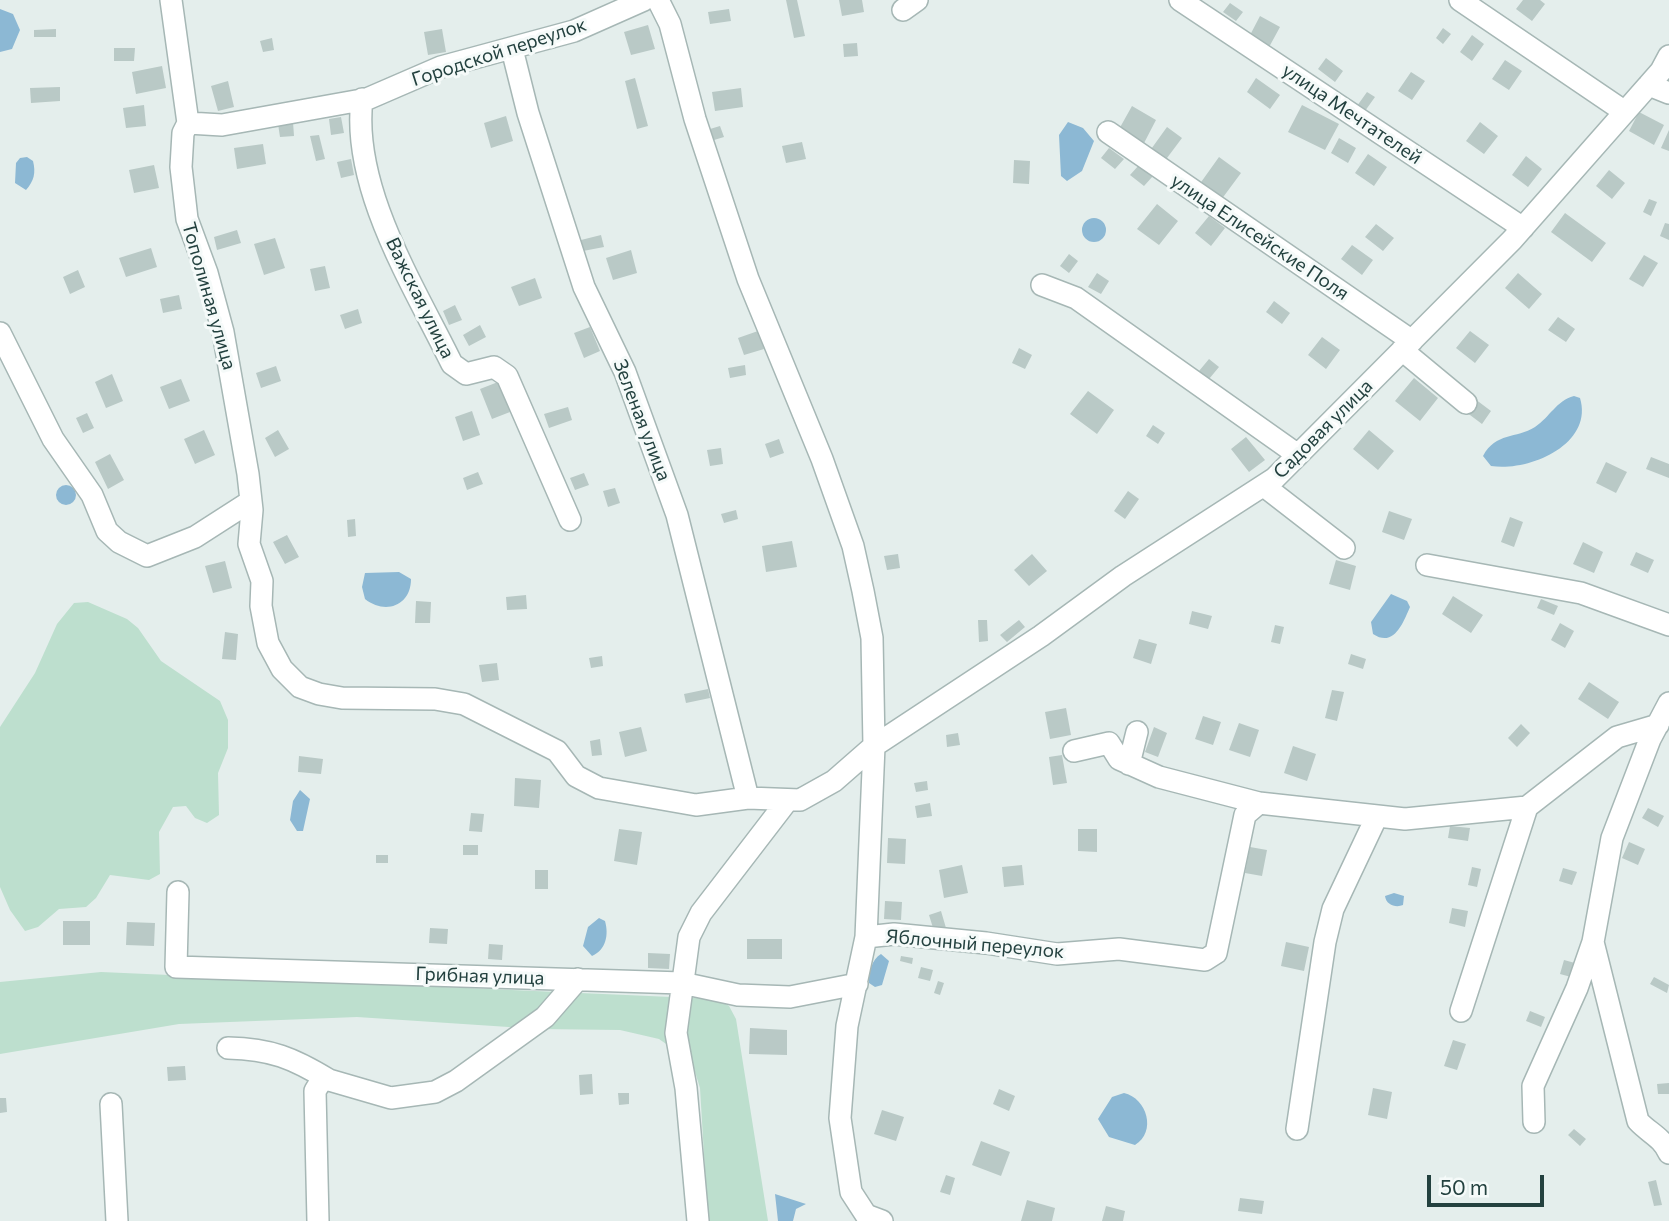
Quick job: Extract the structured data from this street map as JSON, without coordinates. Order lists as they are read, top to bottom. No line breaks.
{"streets":{"street":["Городской переулок","улица Мечтателей","улица Елисейские Поля","Тополиная улица","Важская улица","Зеленая улица","Садовая улица","Яблочный переулок","Грибная улица"]},"crossings":[["Городской переулок","Тополиная улица"],["Городской переулок","Важская улица"],["Городской переулок","Зеленая улица"],["улица Мечтателей","Садовая улица"],["улица Елисейские Поля","Садовая улица"],["Тополиная улица","Зеленая улица"],["Тополиная улица","Садовая улица"]],"scale_bar":"50 m"}
